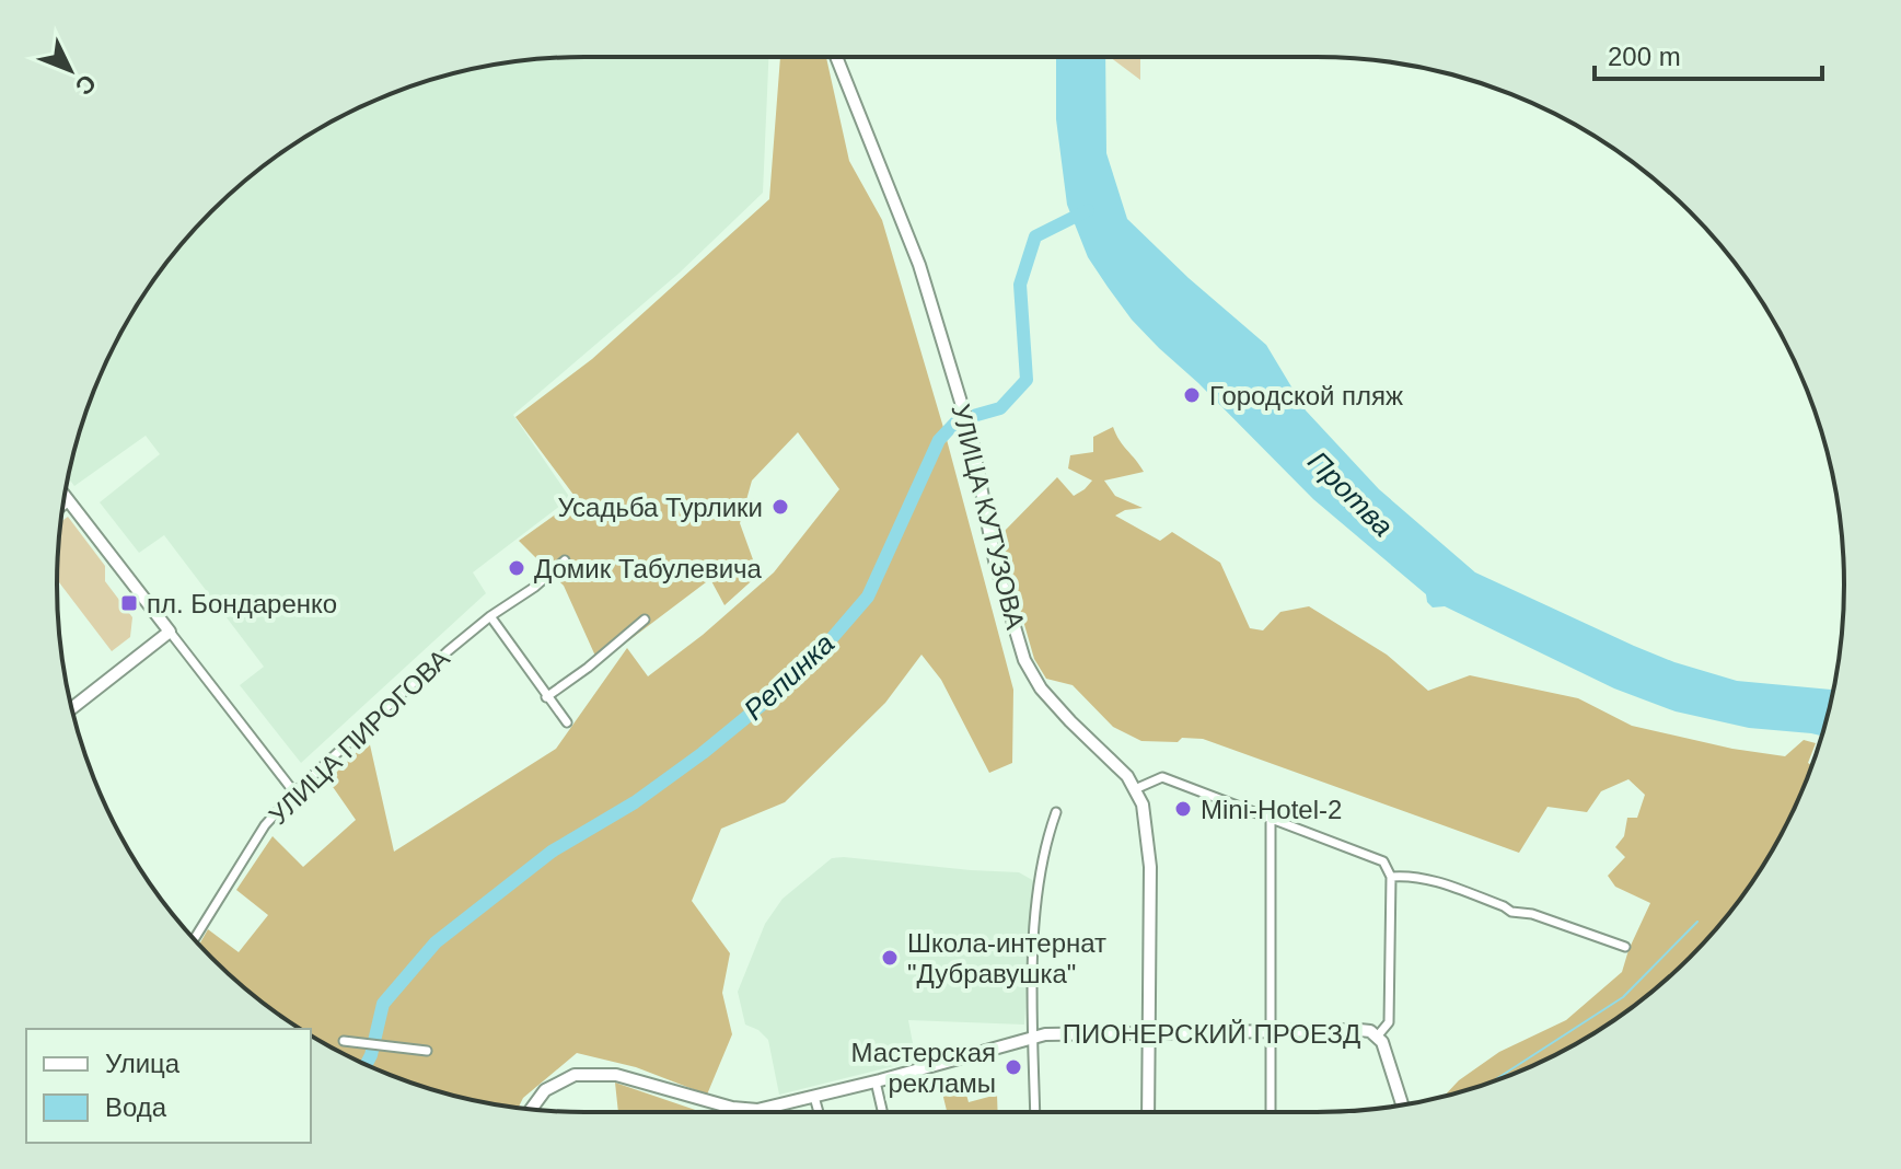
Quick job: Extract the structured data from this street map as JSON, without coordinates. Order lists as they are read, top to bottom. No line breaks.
{"streets":{"main road":["УЛИЦА КУТУЗОВА","ПИОНЕРСКИЙ ПРОЕЗД"],"street":["УЛИЦА ПИРОГОВА"]},"crossings":[["УЛИЦА КУТУЗОВА","ПИОНЕРСКИЙ ПРОЕЗД"]],"water":["Протва","Репинка"],"places":{"other":["Городской пляж","Усадьба Турлики","Домик Табулевича","Mini-Hotel-2","Школа-интернат \"Дубравушка\"","Мастерская рекламы"],"transit":["пл. Бондаренко"]},"legend":["Улица","Вода"],"scale_bar":"200 m","north":"bottom right"}
